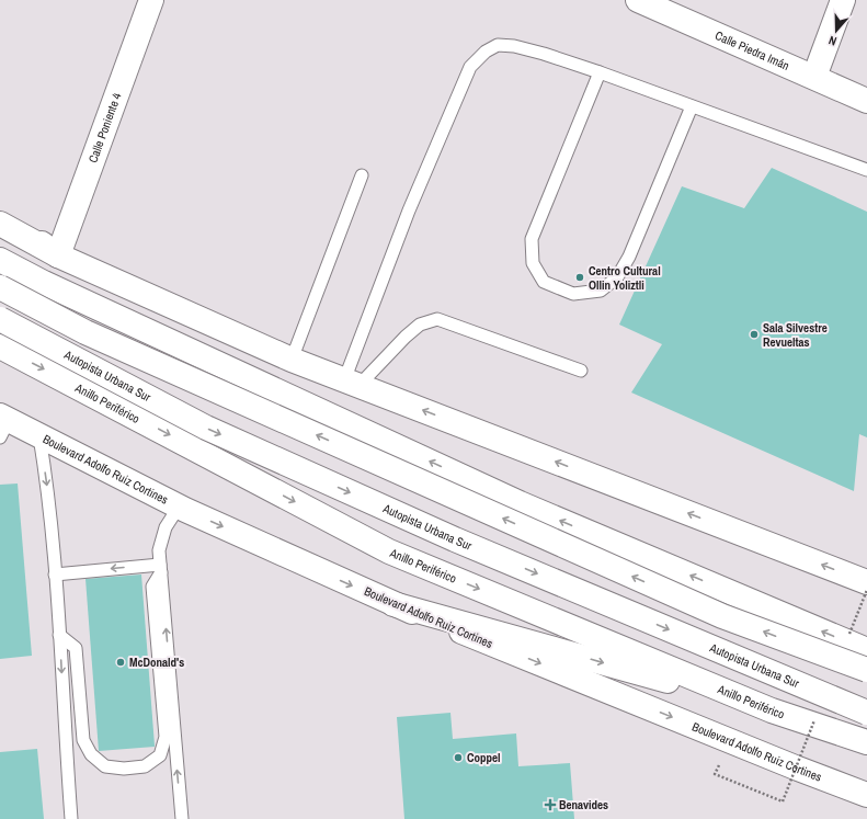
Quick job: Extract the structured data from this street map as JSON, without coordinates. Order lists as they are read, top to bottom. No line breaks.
{"streets":{"main road":["Calle Piedra Imán","Calle Poniente 4","Autopista Urbana Sur","Anillo Periférico","Boulevard Adolfo Ruiz Cortines"]},"places":{"other":["Centro Cultural Ollin Yoliztli","Sala Silvestre Revueltas","McDonald's","Coppel"],"health":["Benavides"]},"north":"bottom"}
